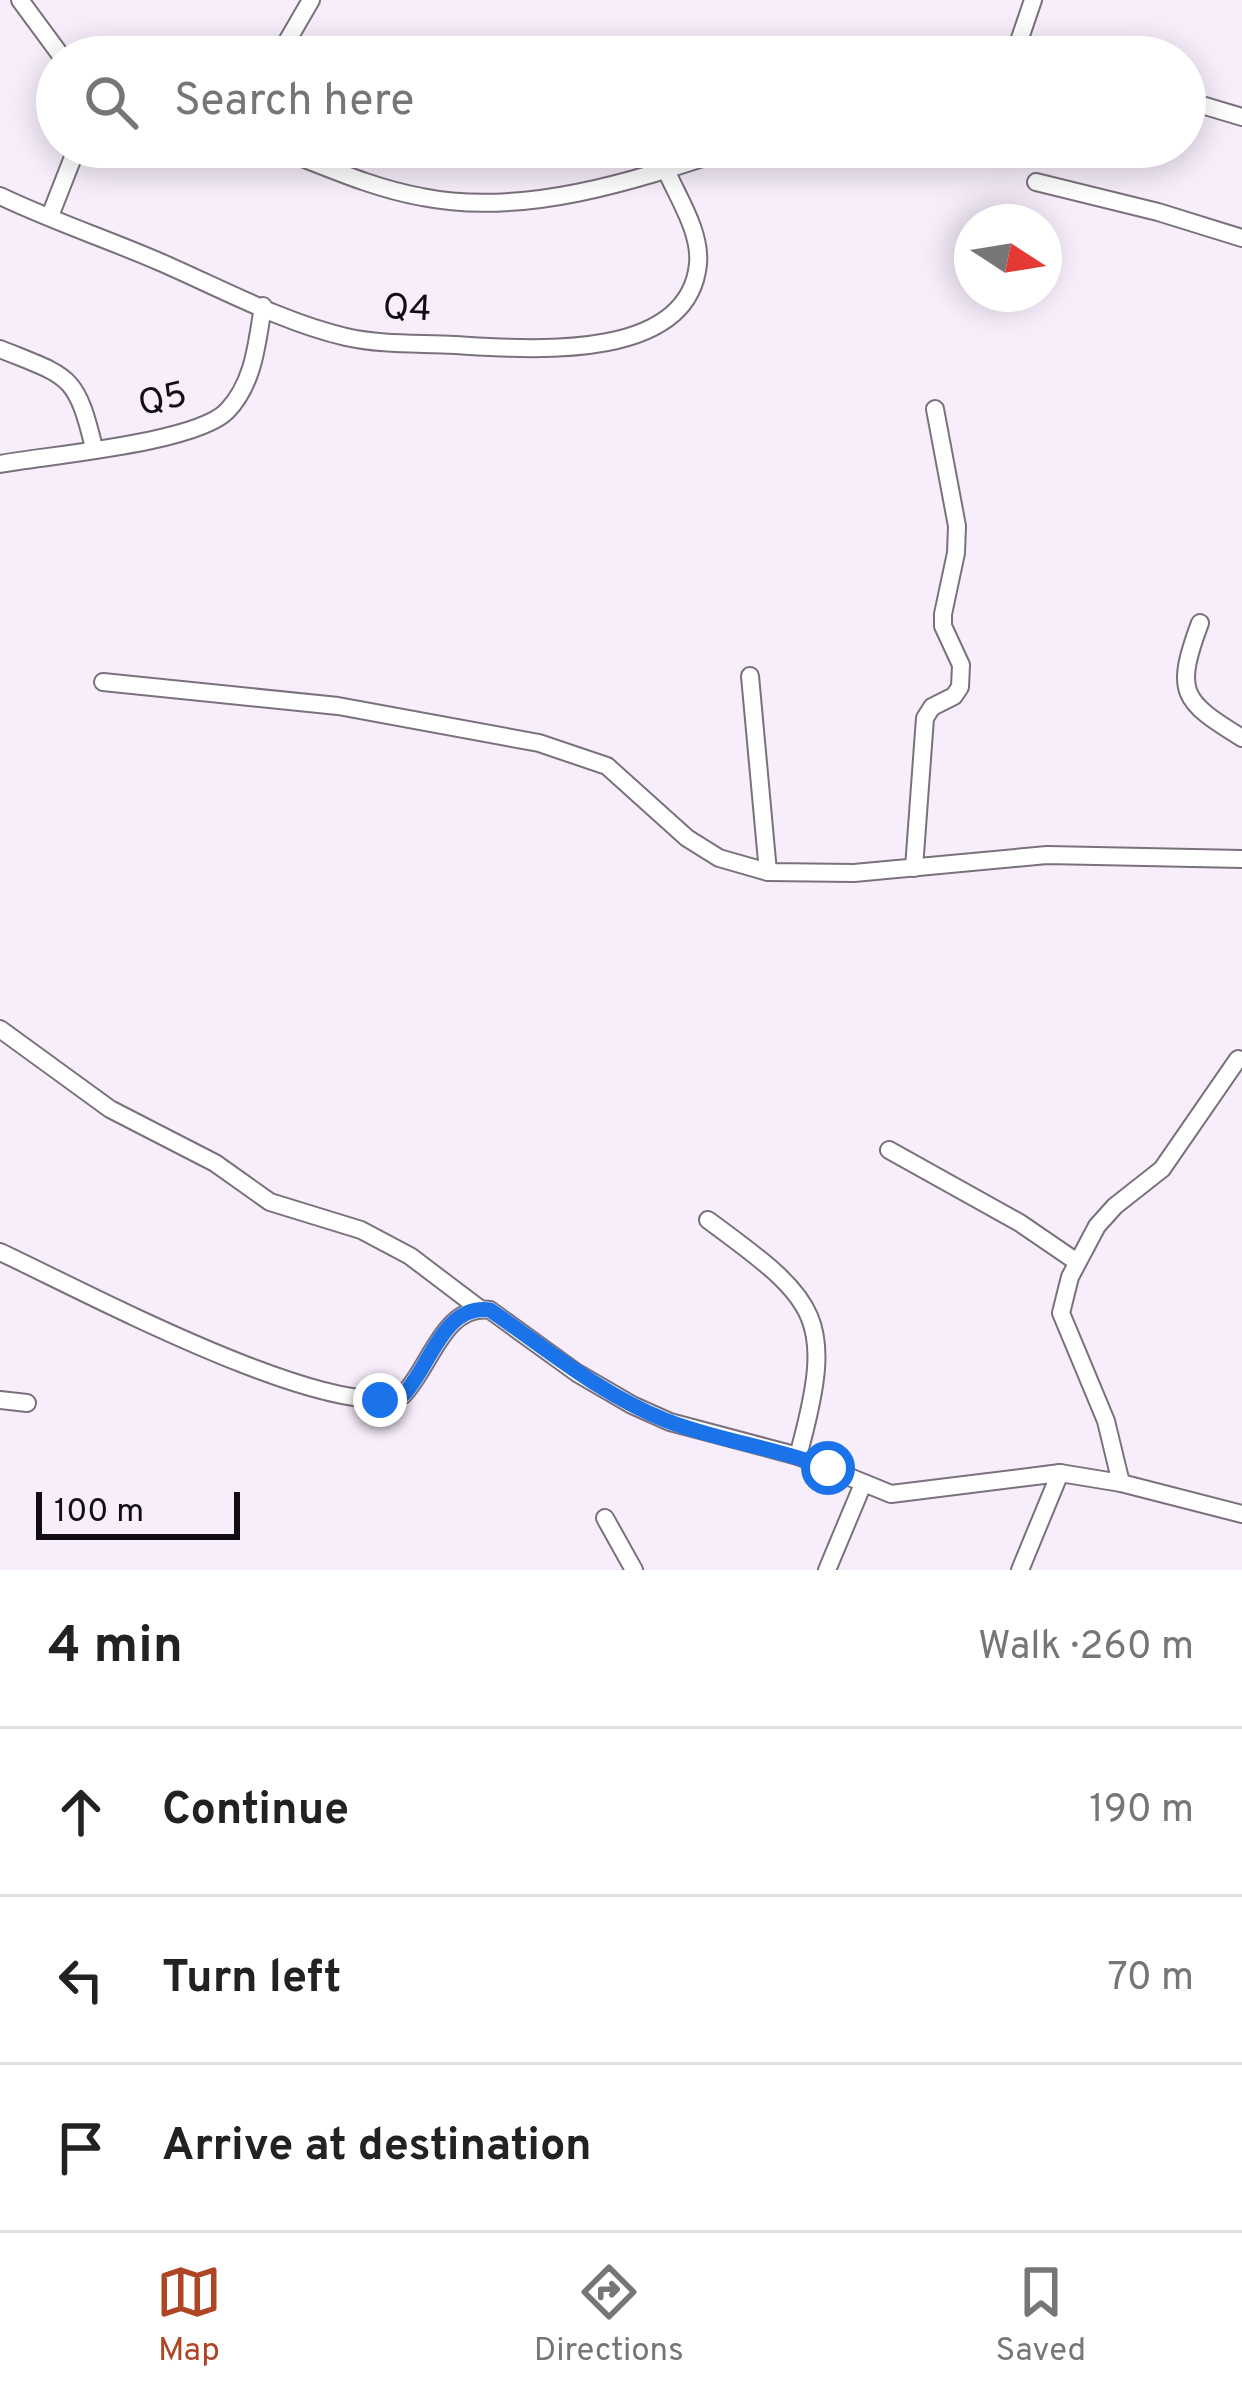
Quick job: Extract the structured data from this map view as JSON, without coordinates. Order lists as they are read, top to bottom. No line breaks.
{"streets":{"street":["Q4","Q5"]},"crossings":[["Q4","Q5"]],"scale_bar":"100 m","north":"right","page":{"search":"Search here","scale":"100 m","heading":["4 min","Walk · 260 m"],"list":[["Continue","190 m"],["Turn left","70 m"],"Arrive at destination"],"nav":["Map","Directions","Saved"]}}
